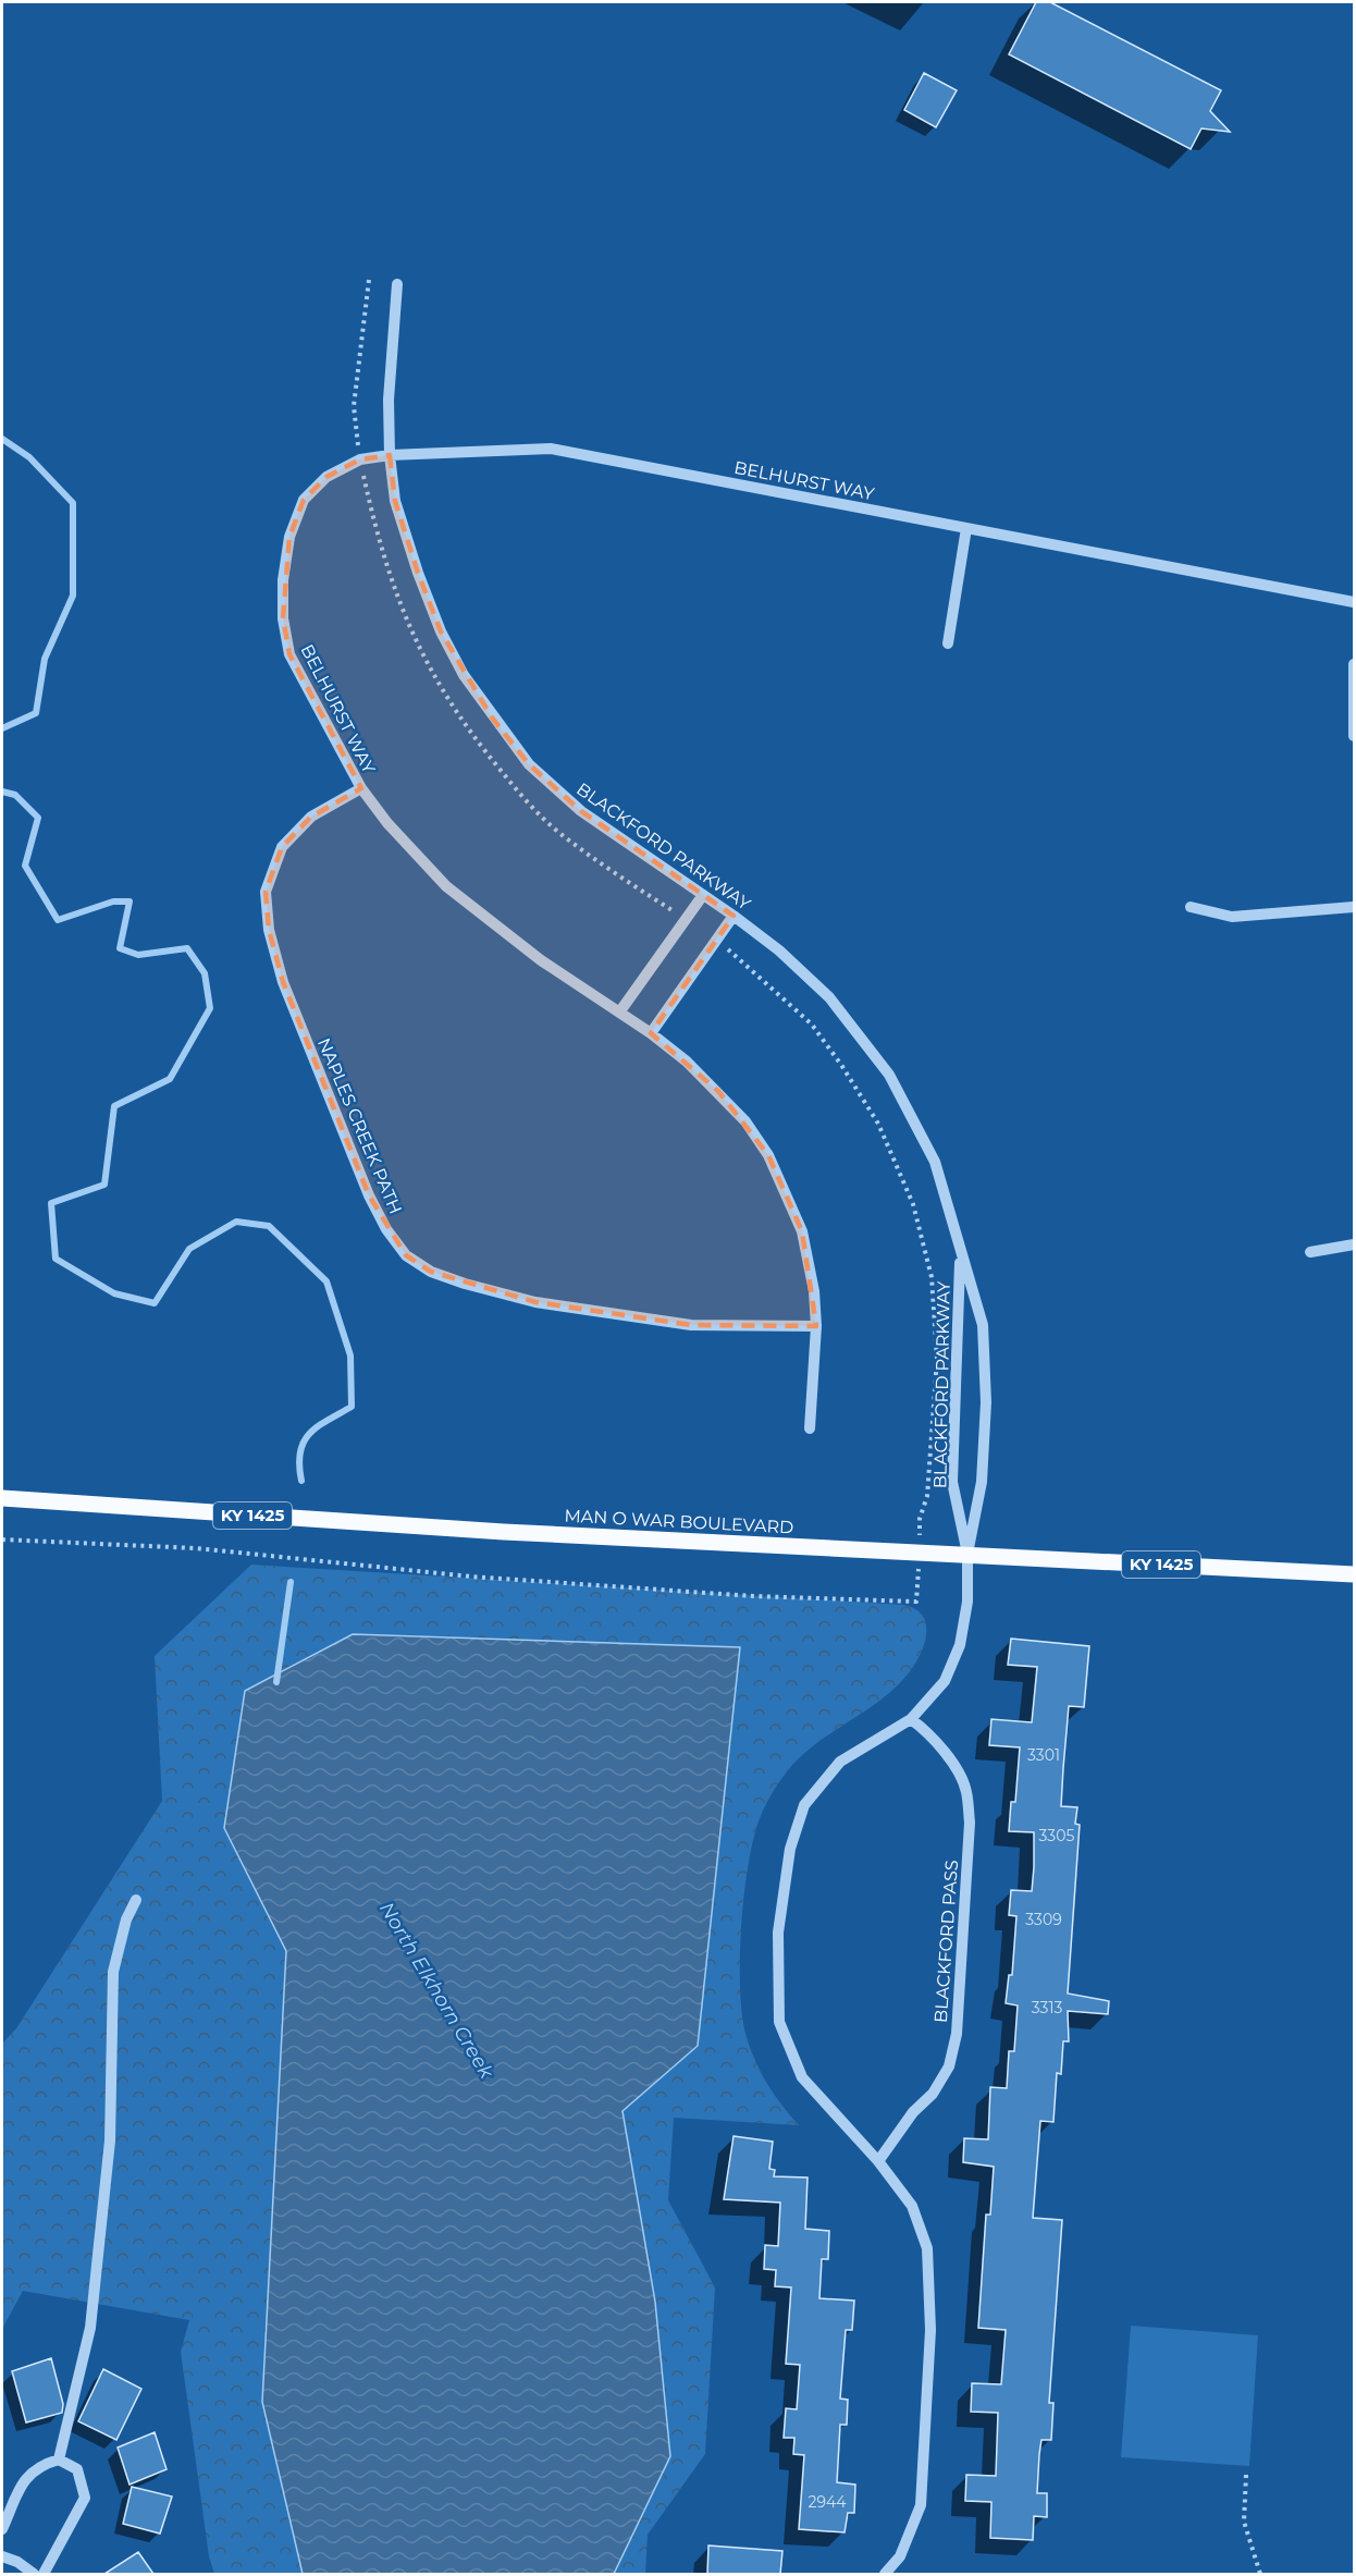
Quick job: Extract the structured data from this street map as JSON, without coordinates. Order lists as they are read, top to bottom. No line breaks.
{"streets":{"main road":["KY 1425","MAN O WAR BOULEVARD"],"street":["BELHURST WAY","BLACKFORD PARKWAY","NAPLES CREEK PATH","BLACKFORD PASS"]},"crossings":[["BELHURST WAY","BLACKFORD PARKWAY"],["BELHURST WAY","NAPLES CREEK PATH"],["BLACKFORD PARKWAY","MAN O WAR BOULEVARD"],["BLACKFORD PARKWAY","BLACKFORD PASS"]],"water":["North Elkhorn Creek"],"house_numbers":["3301","3305","3309","3313","2944"]}
